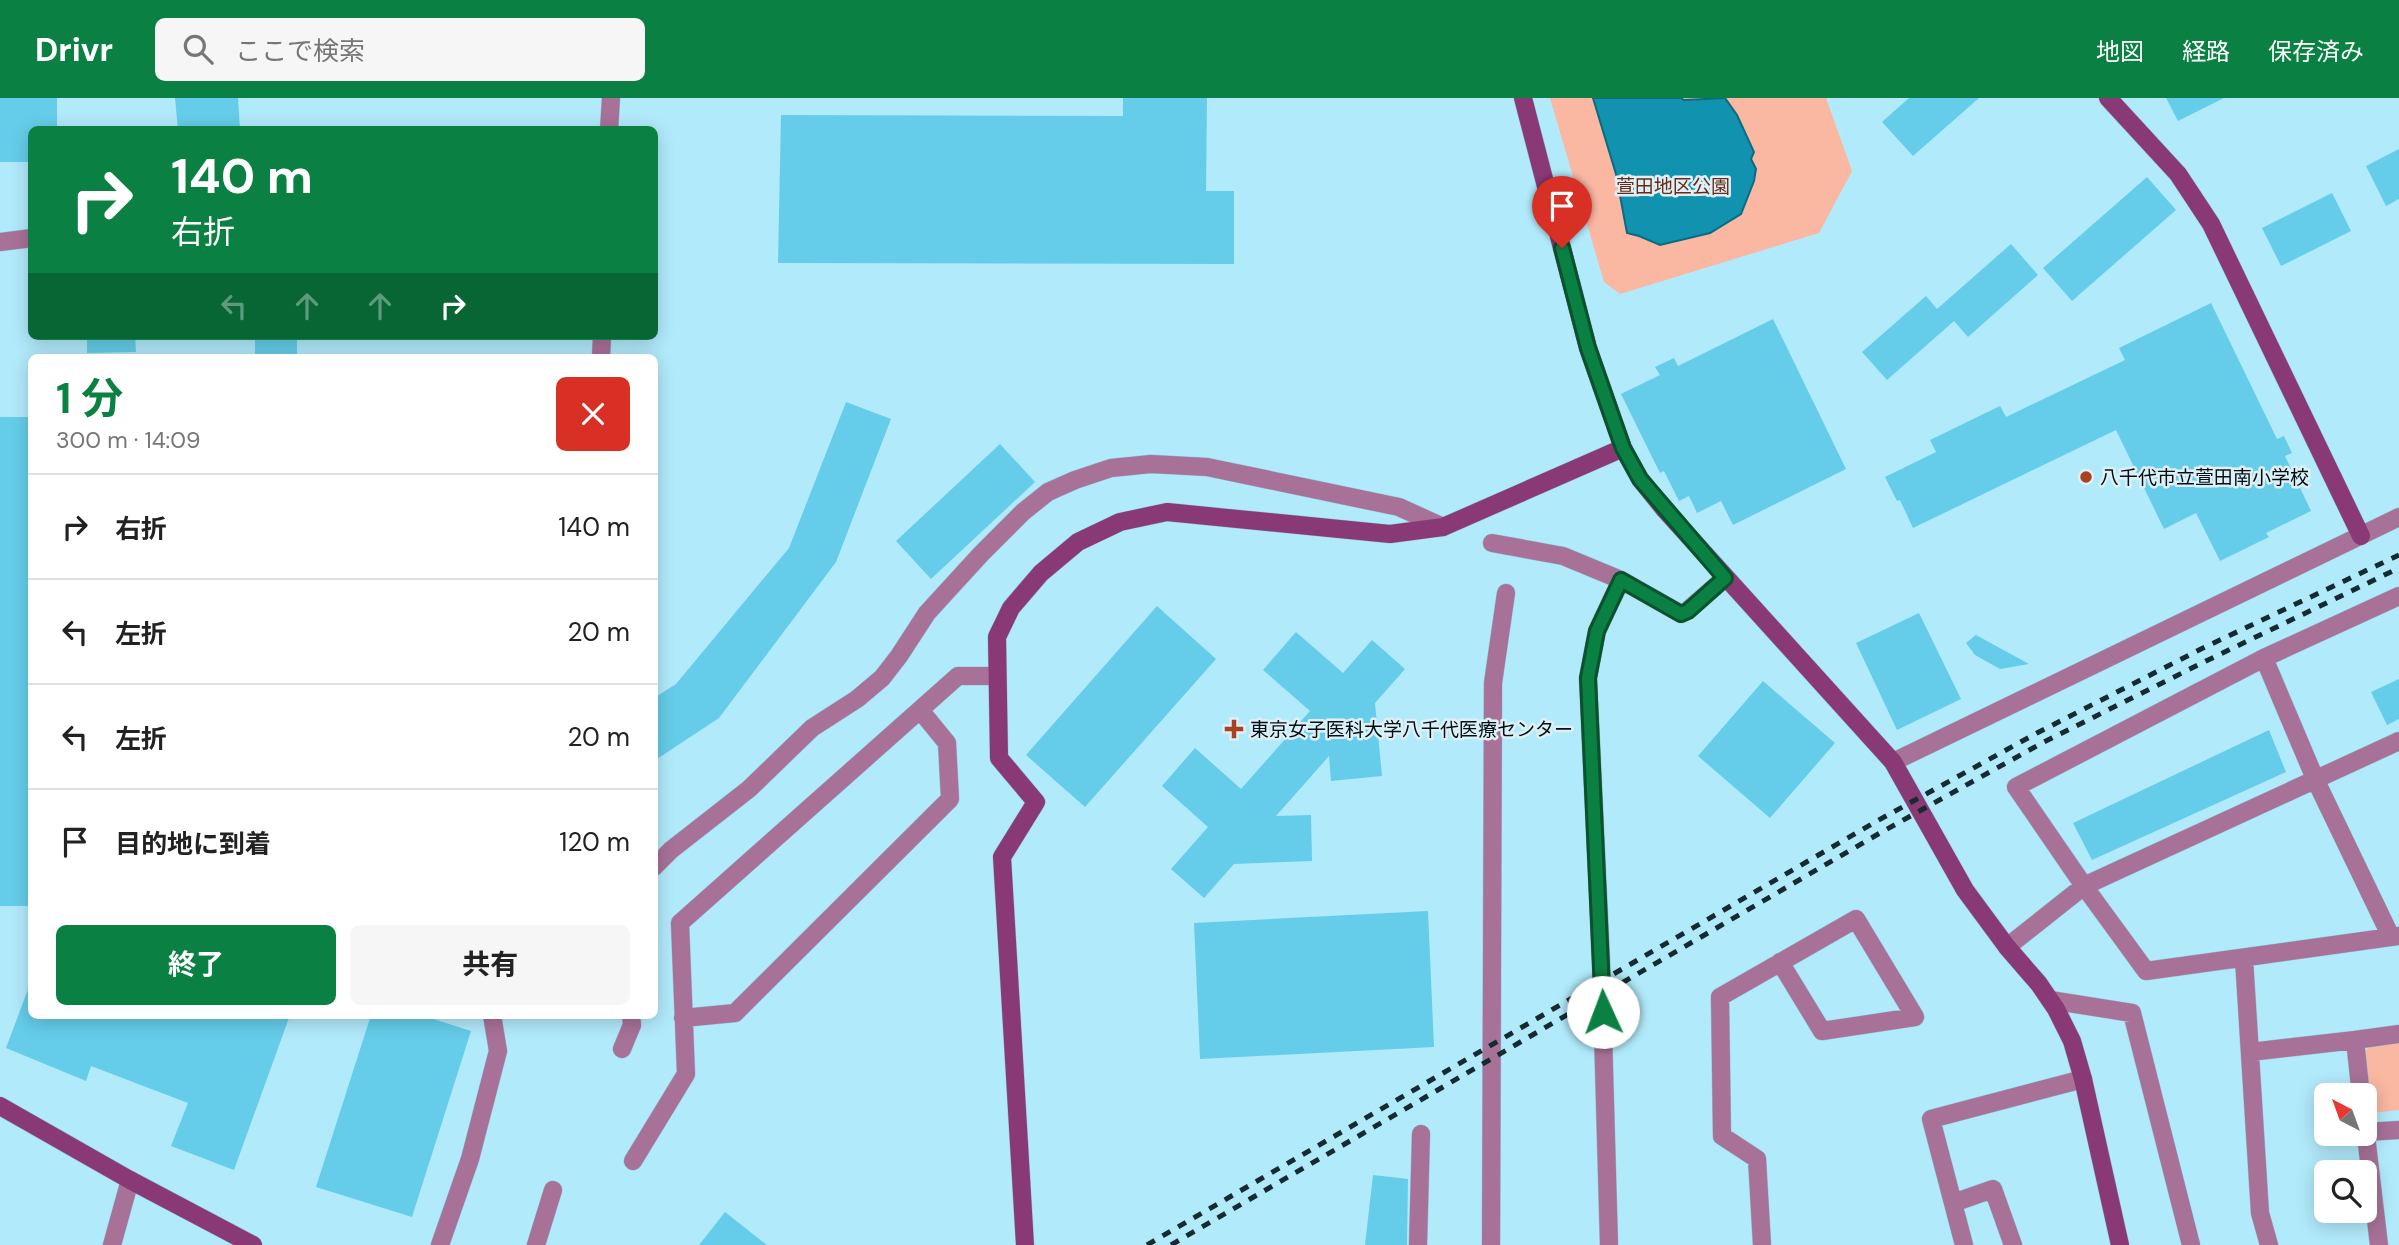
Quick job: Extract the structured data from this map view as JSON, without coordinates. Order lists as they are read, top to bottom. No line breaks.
{"parks":["萱田地区公園"],"places":{"other":["八千代市立萱田南小学校"],"health":["東京女子医科大学八千代医療センター"]},"north":"top left","page":{"header":"Drivr","search":"ここで検索","nav":["地図","経路","保存済み"],"turn":["140 m","右折"],"heading":["1 分","300 m · 14:09"],"list":[{"name":"右折","value":"140 m"},{"name":"左折","value":"20 m"},{"name":"左折","value":"20 m"},{"name":"目的地に到着","value":"120 m"}],"buttons":["終了","共有"]}}
